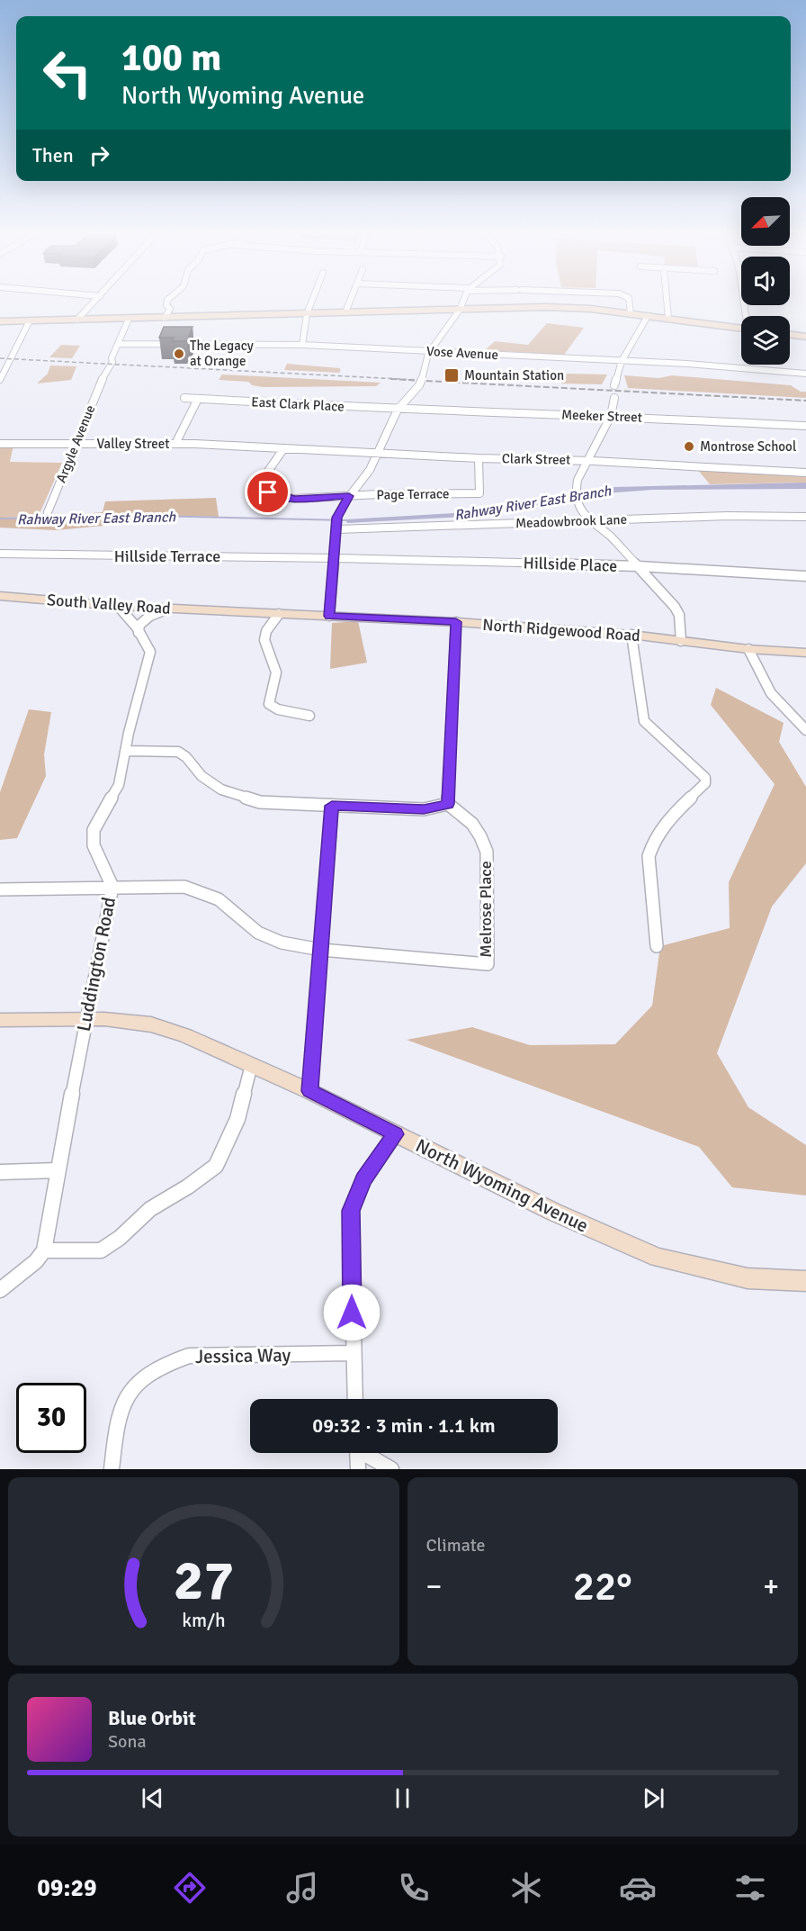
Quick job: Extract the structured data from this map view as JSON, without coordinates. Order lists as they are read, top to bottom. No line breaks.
{"streets":{"main road":["South Valley Road","North Ridgewood Road","North Wyoming Avenue"],"street":["Vose Avenue","East Clark Place","Meeker Street","Argyle Avenue","Valley Street","Clark Street","Page Terrace","Meadowbrook Lane","Hillside Terrace","Hillside Place","Melrose Place","Luddington Road","Jessica Way"]},"crossings":[["Vose Avenue","Argyle Avenue"],["East Clark Place","Meeker Street"],["Argyle Avenue","Valley Street"],["Valley Street","Clark Street"],["Clark Street","Page Terrace"],["Hillside Terrace","Hillside Place"],["South Valley Road","North Ridgewood Road"],["South Valley Road","Luddington Road"],["Melrose Place","Luddington Road"],["Luddington Road","North Wyoming Avenue"]],"water":["Rahway River East Branch"],"places":{"other":["The Legacy at Orange","Montrose School"],"transit":["Mountain Station"]},"north":"bottom left","page":{"turn":["100 m","North Wyoming Avenue"],"then":"Then","limit":"30","trip":"09:32 · 3 min · 1.1 km","tile":"Climate","heat":["−","22°","+"],"song":["Blue Orbit","Sona"],"tabs":"09:29","gauge":["27","km/h"]}}
